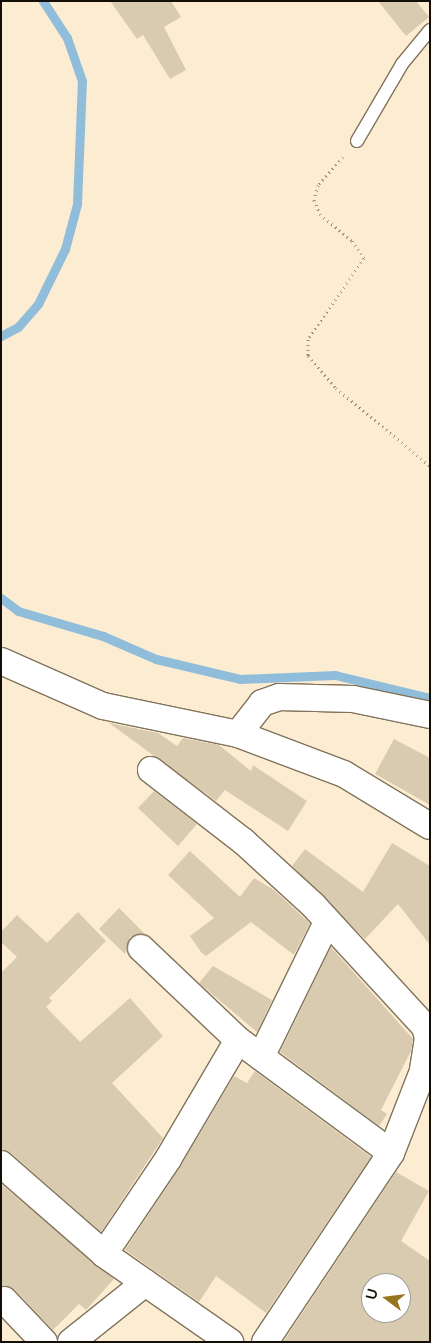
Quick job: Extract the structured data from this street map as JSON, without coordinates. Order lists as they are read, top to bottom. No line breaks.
{"north":"left"}
